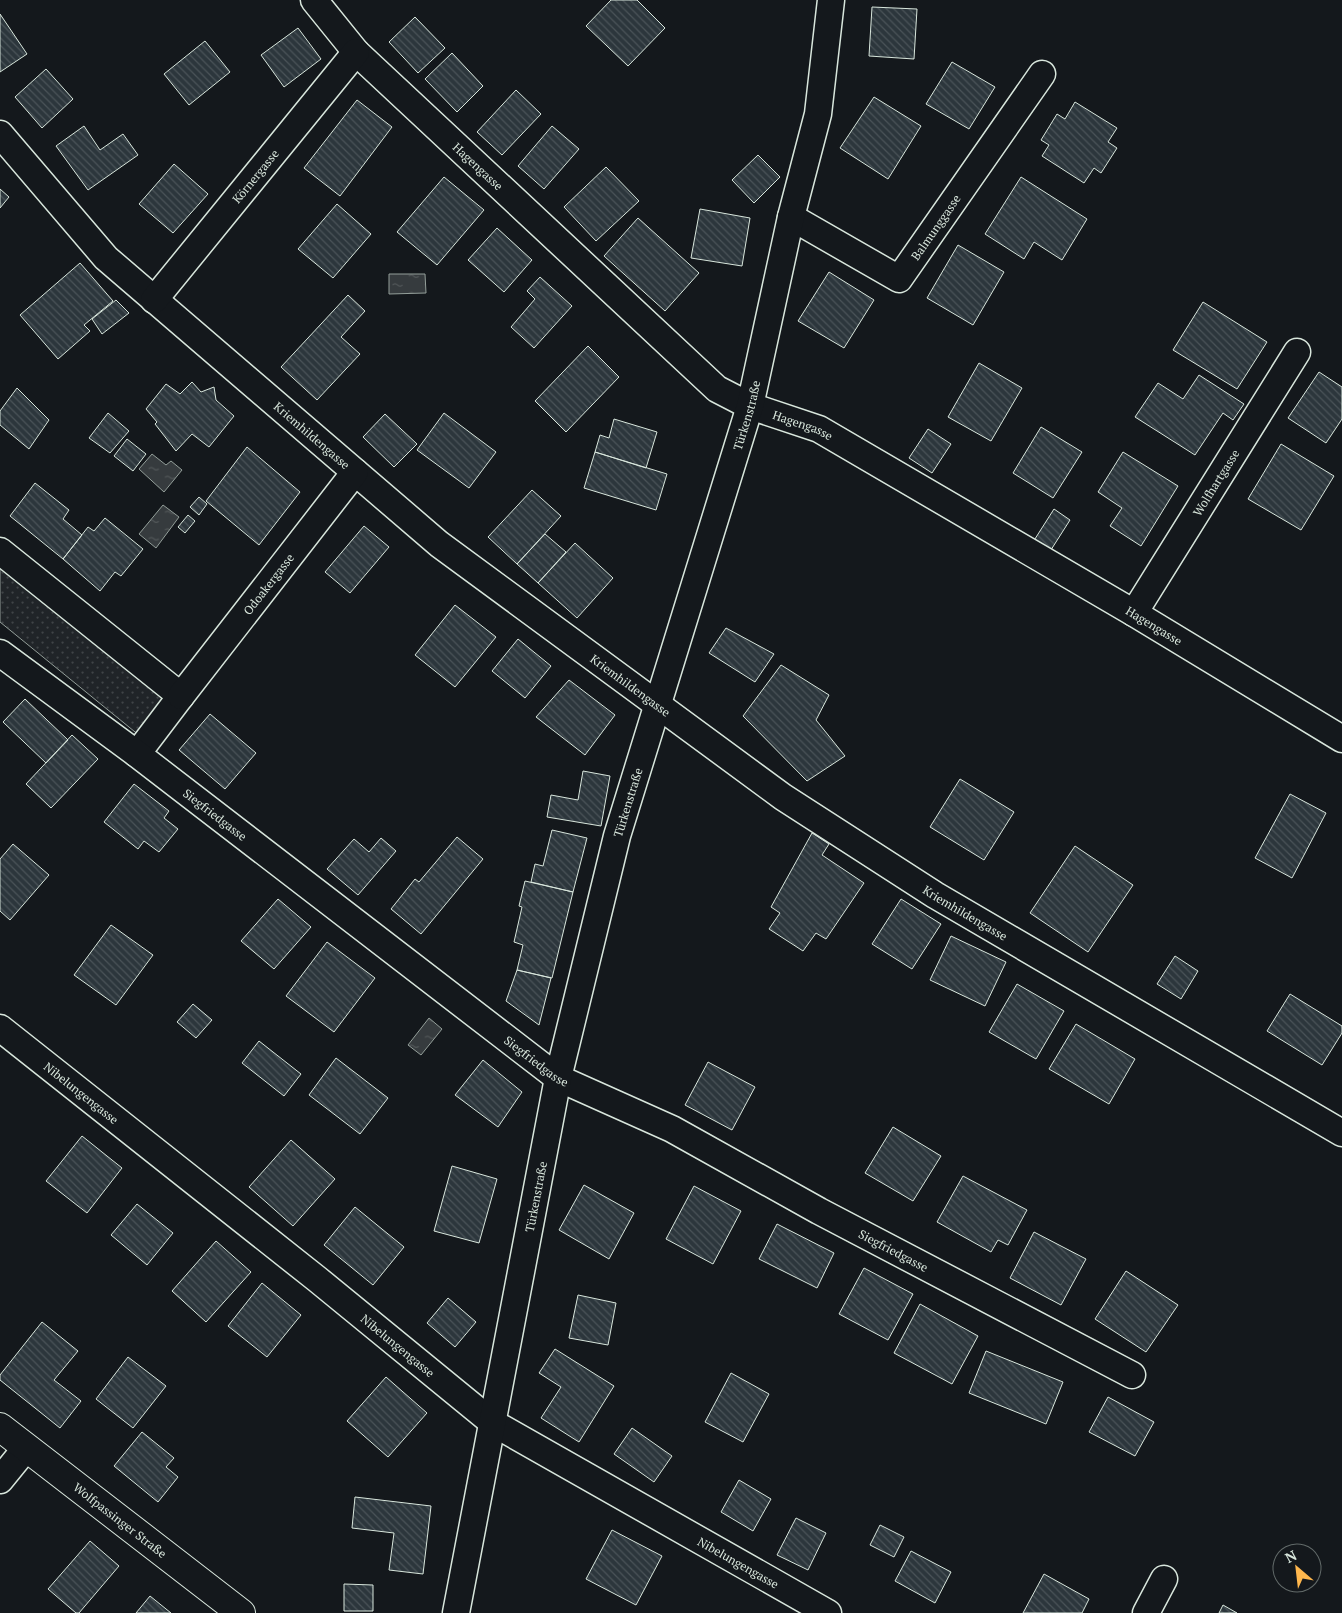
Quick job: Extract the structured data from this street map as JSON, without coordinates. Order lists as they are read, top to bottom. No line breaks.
{"streets":{"street":["Hagengasse","Körnergasse","Balmunggasse","Türkenstraße","Kriemhildengasse","Wolfhartgasse","Odoakergasse","Siegfriedgasse","Nibelungengasse","Wolfpassinger Straße"]},"crossings":[["Hagengasse","Körnergasse"],["Hagengasse","Türkenstraße"],["Hagengasse","Wolfhartgasse"],["Körnergasse","Kriemhildengasse"],["Balmunggasse","Türkenstraße"],["Türkenstraße","Kriemhildengasse"],["Türkenstraße","Siegfriedgasse"],["Türkenstraße","Nibelungengasse"],["Kriemhildengasse","Odoakergasse"],["Odoakergasse","Siegfriedgasse"]],"north":"top left"}
